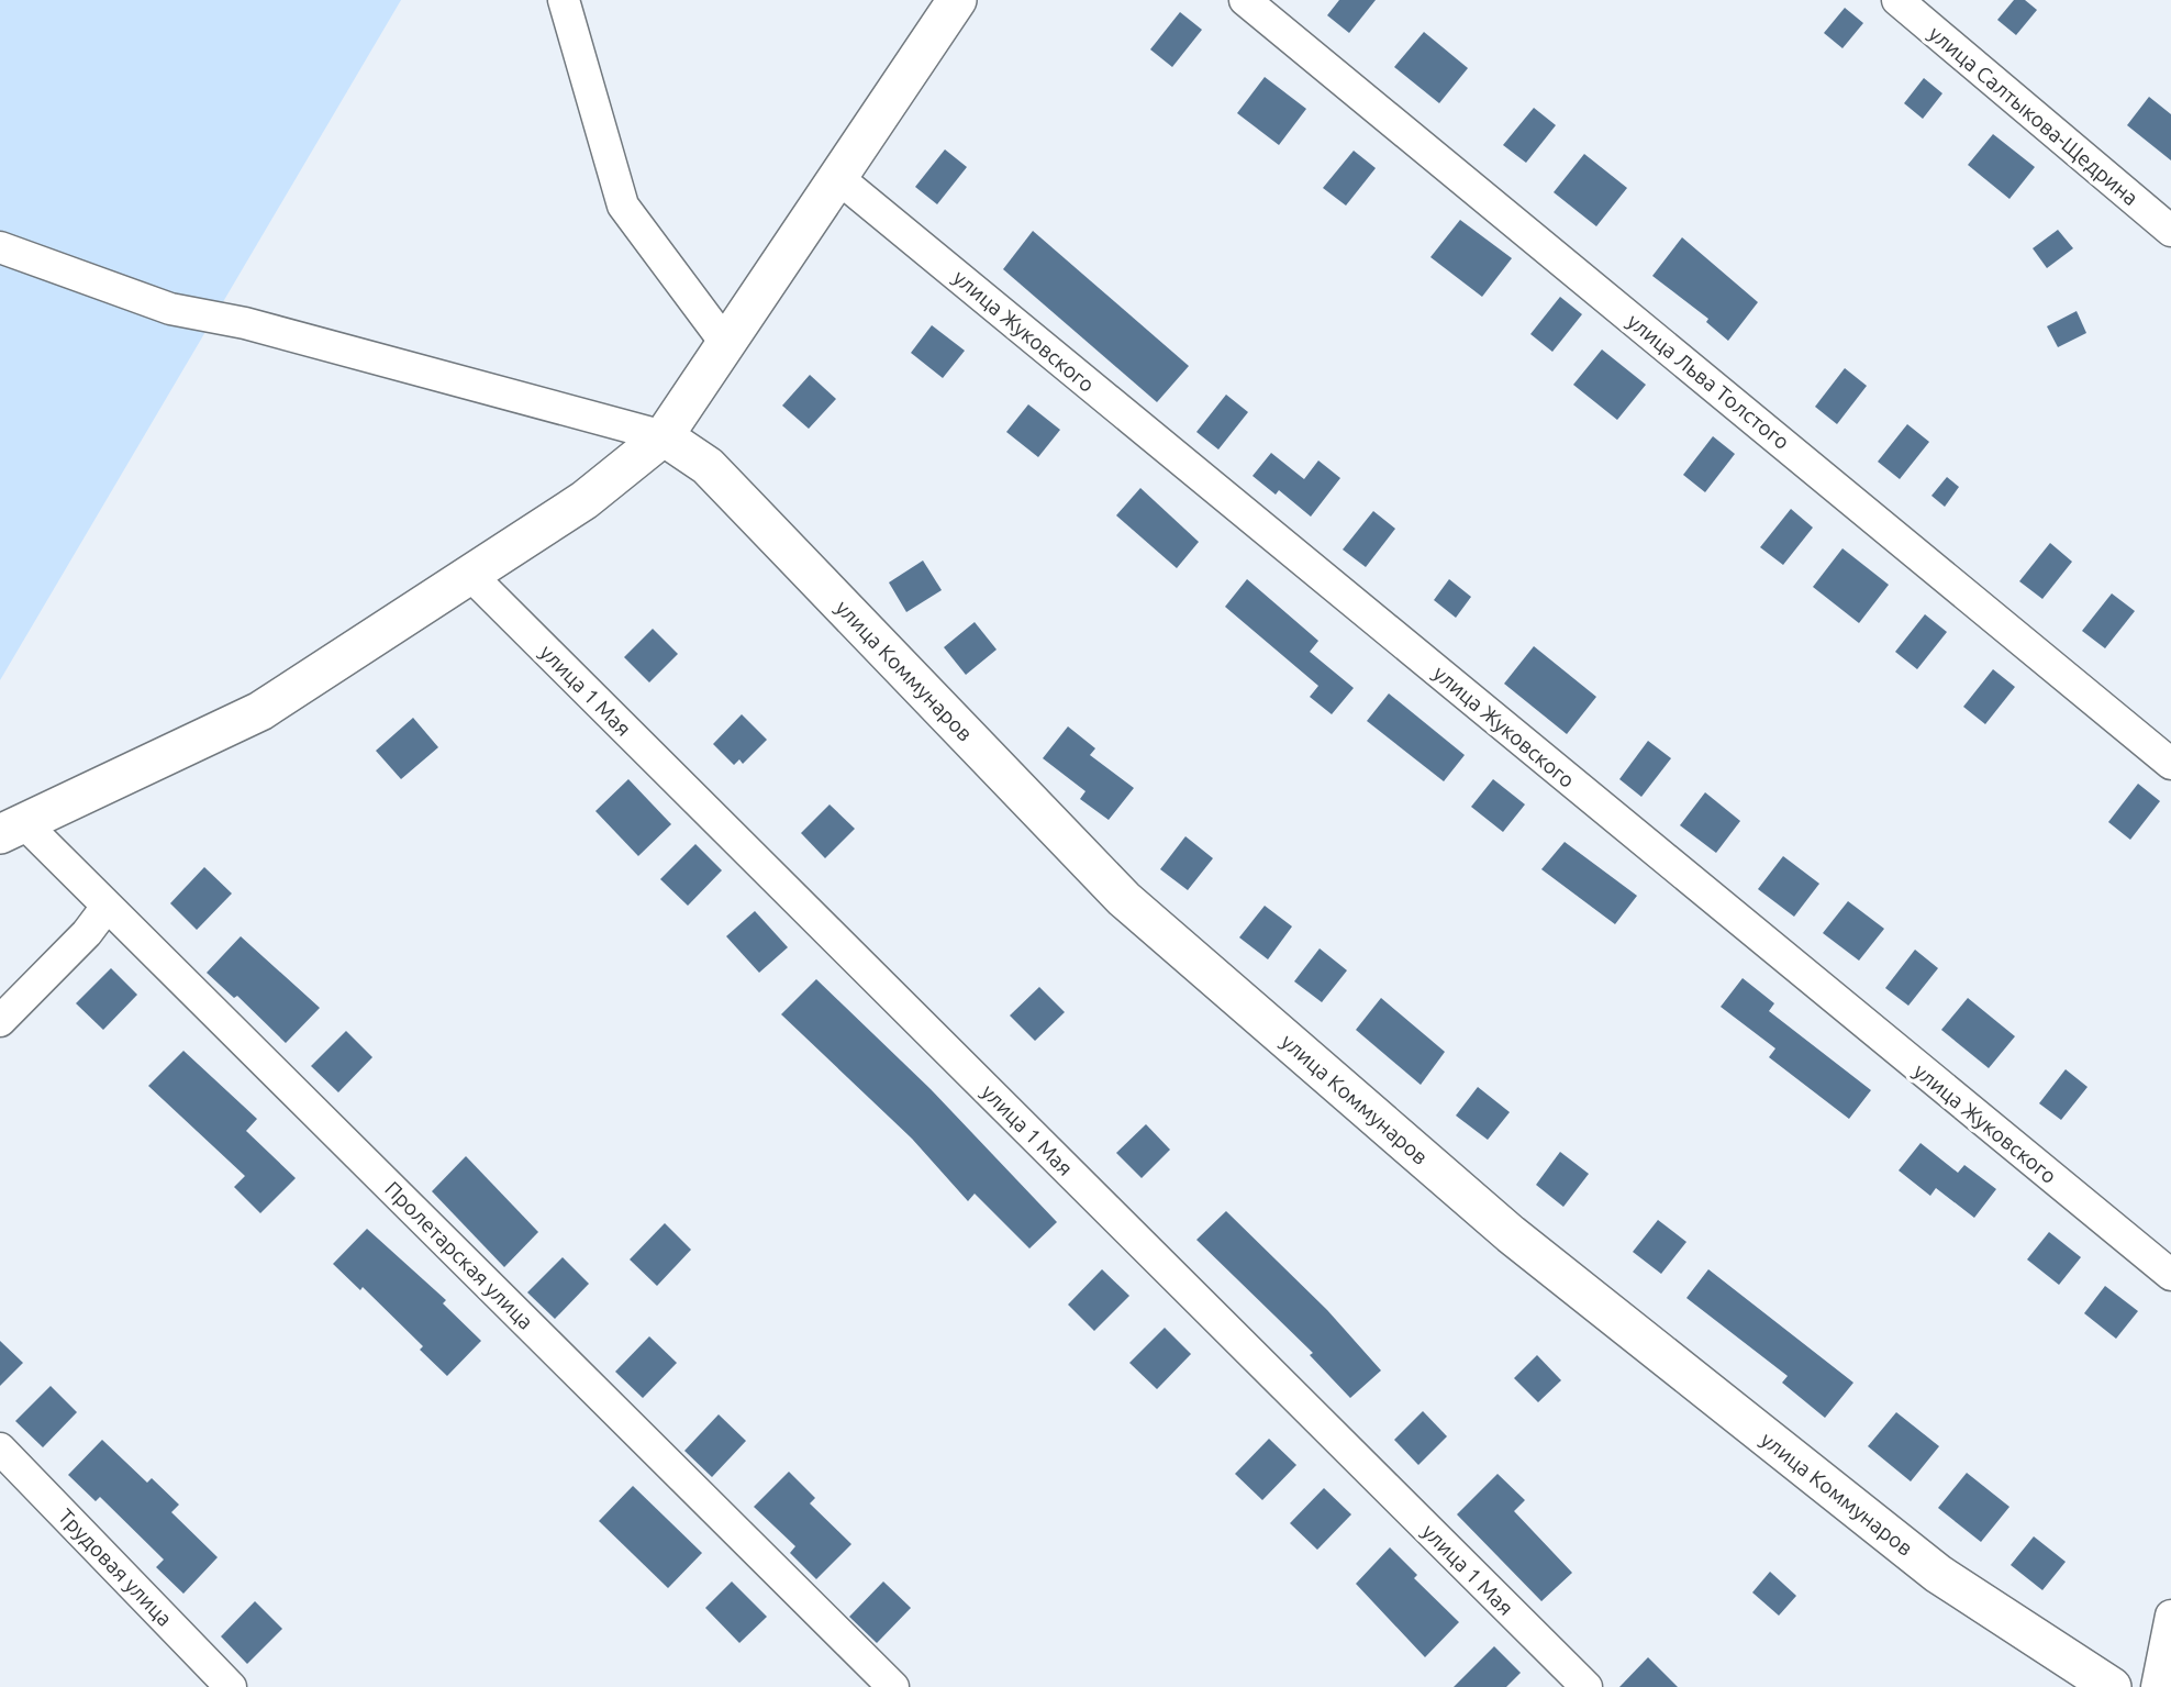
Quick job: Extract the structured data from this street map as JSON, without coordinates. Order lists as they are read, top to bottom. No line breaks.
{"streets":{"main road":["улица Коммунаров"],"street":["улица Салтыкова-Щедрина","улица Жуковского","улица Льва Толстого","улица 1 Мая","Пролетарская улица","Трудовая улица"]}}
